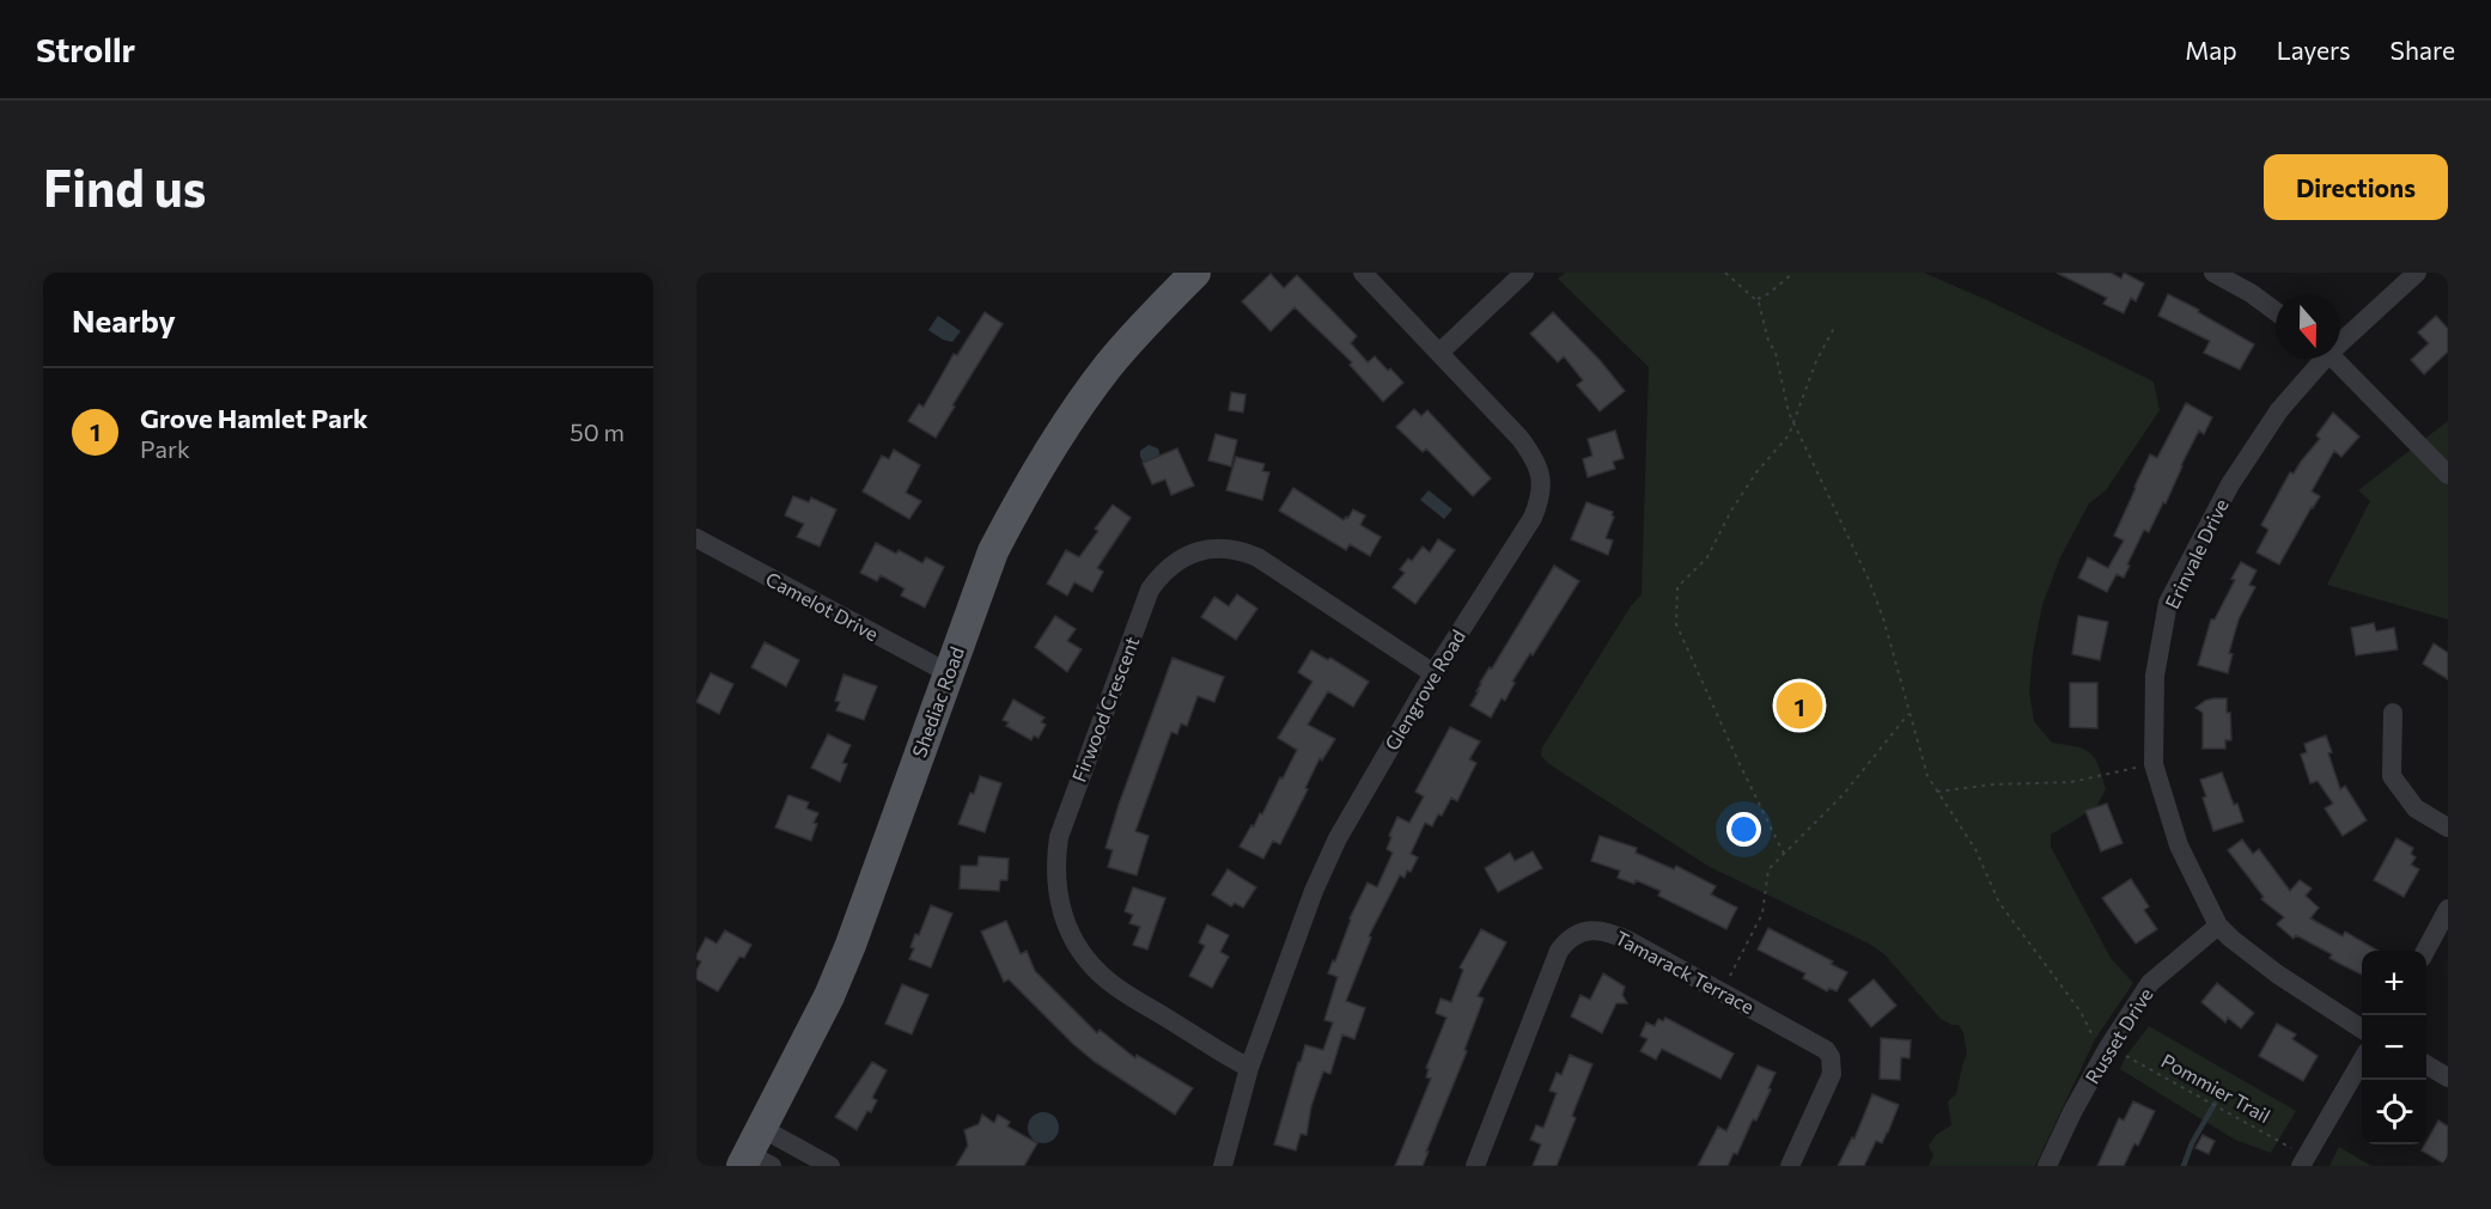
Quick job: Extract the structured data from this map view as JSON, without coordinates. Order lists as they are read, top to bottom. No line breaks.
{"streets":{"main road":["Shediac Road"],"street":["Erinvale Drive","Camelot Drive","Glengrove Road","Firwood Crescent","Tamarack Terrace","Russet Drive"],"path":["Pommier Trail"]},"crossings":[["Erinvale Drive","Russet Drive"],["Camelot Drive","Shediac Road"],["Glengrove Road","Firwood Crescent"]],"north":"bottom","page":{"header":"Strollr","nav":["Map","Layers","Share"],"buttons":"Directions","title":"Find us","heading":"Nearby","list":[{"mark":"1","name":"Grove Hamlet Park","note":"Park","value":"50 m"}],"pins":"1","map_buttons":["+","−"]}}
